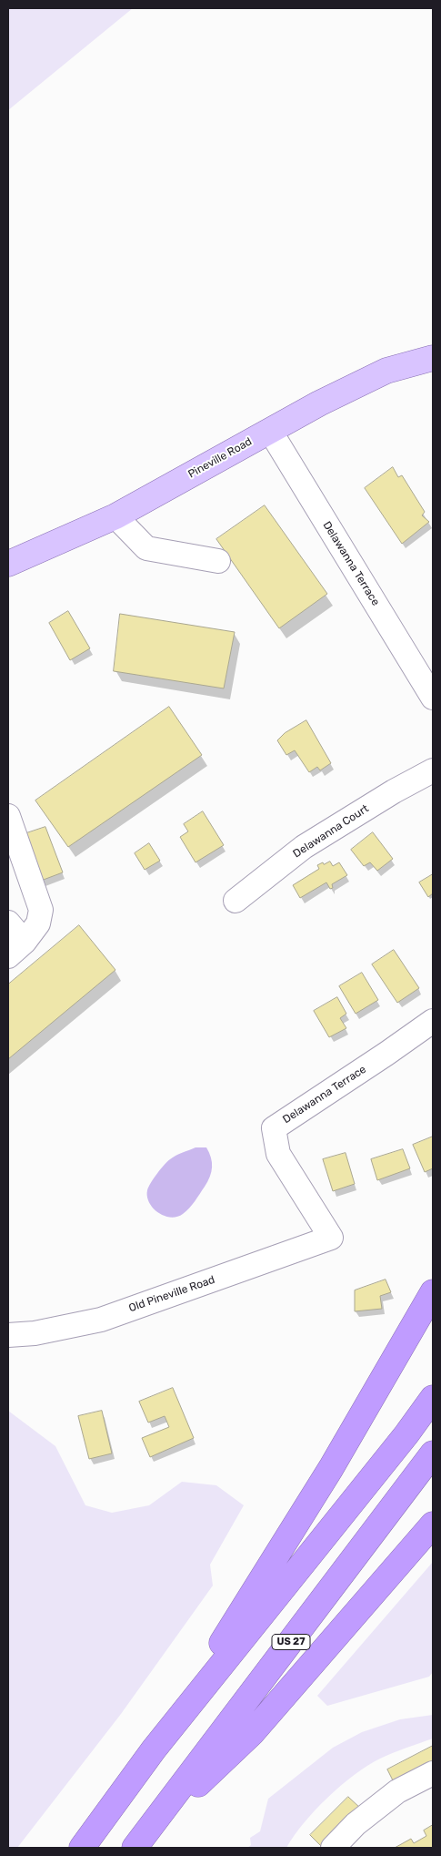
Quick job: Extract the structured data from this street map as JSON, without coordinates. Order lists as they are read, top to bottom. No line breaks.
{"streets":{"highway":["US 27"],"main road":["Pineville Road"],"street":["Delawanna Terrace","Delawanna Court","Old Pineville Road"]},"crossings":[["Pineville Road","Delawanna Terrace"],["Delawanna Terrace","Old Pineville Road"]]}
